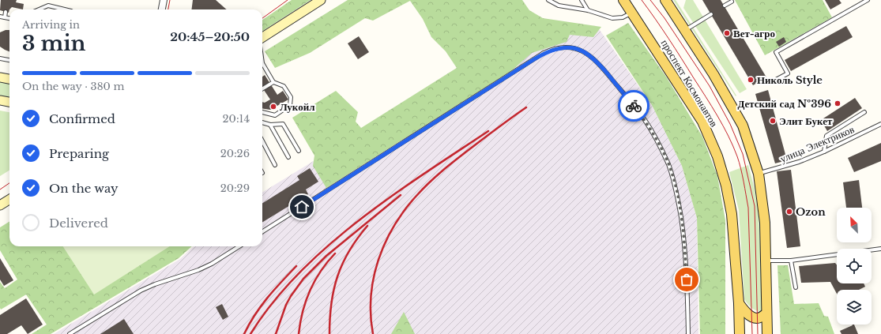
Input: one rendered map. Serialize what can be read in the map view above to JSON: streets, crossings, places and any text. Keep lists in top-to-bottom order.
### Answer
{
  "streets": {
    "main road": ["проспект Космонавтов"],
    "lane": ["улица Электриков"]
  },
  "places": [
    "Вет-агро",
    "Николь Style",
    "Детский сад №396",
    "Лукойл",
    "Элит Букет",
    "Ozon"
  ],
  "north": "top left",
  "page": {
    "heading": ["3 min", "Arriving in", "20:45–20:50"],
    "bar": "On the way · 380 m",
    "list": [
      ["Confirmed", "20:14"],
      ["Preparing", "20:26"],
      ["On the way", "20:29"],
      "Delivered"
    ]
  }
}
